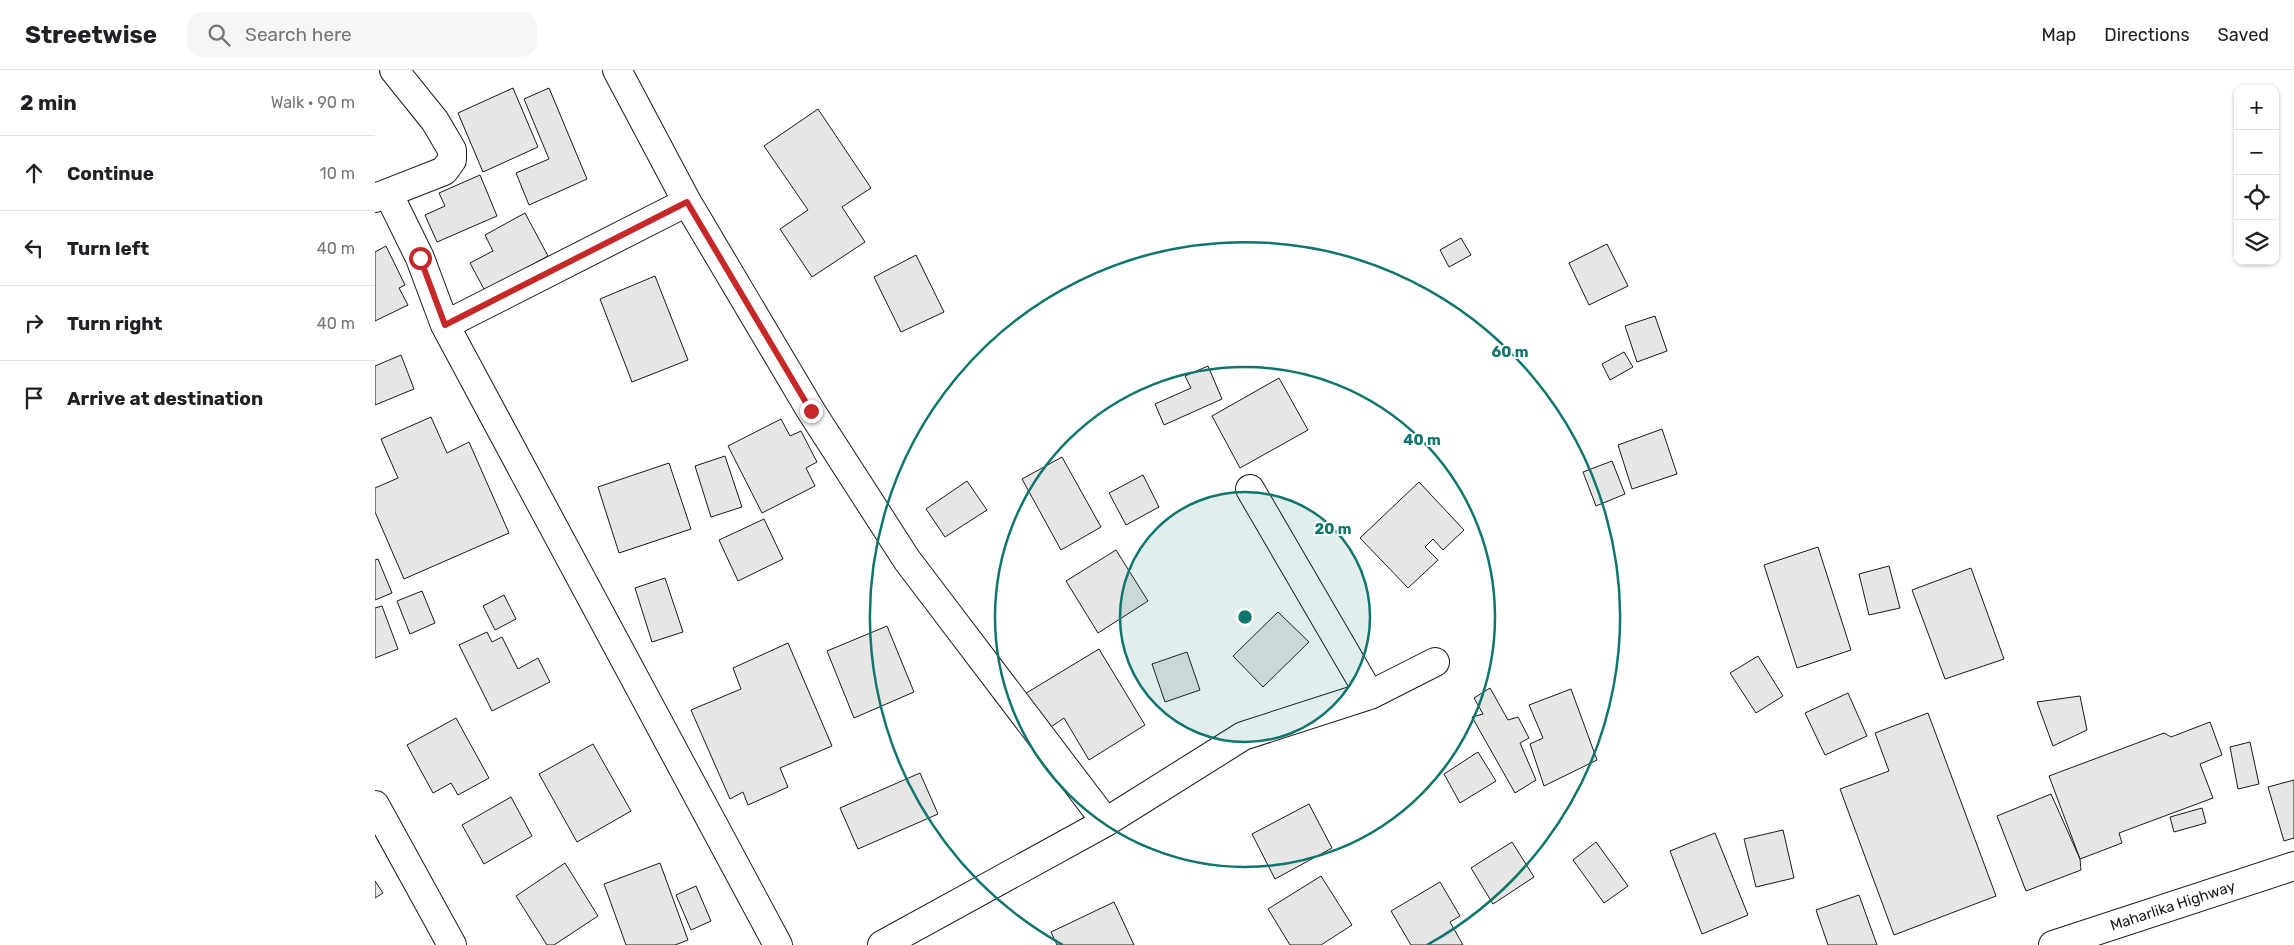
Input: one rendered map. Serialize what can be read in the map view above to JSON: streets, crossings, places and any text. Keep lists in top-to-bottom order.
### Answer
{
  "streets": {
    "main road": ["Maharlika Highway"]
  },
  "page": {
    "header": "Streetwise",
    "search": "Search here",
    "nav": ["Map", "Directions", "Saved"],
    "heading": ["2 min", "Walk · 90 m"],
    "map_buttons": ["+", "−"],
    "list": [
      ["Continue", "10 m"],
      ["Turn left", "40 m"],
      ["Turn right", "40 m"],
      "Arrive at destination"
    ]
  },
  "rings": ["60 m", "40 m", "20 m"]
}
